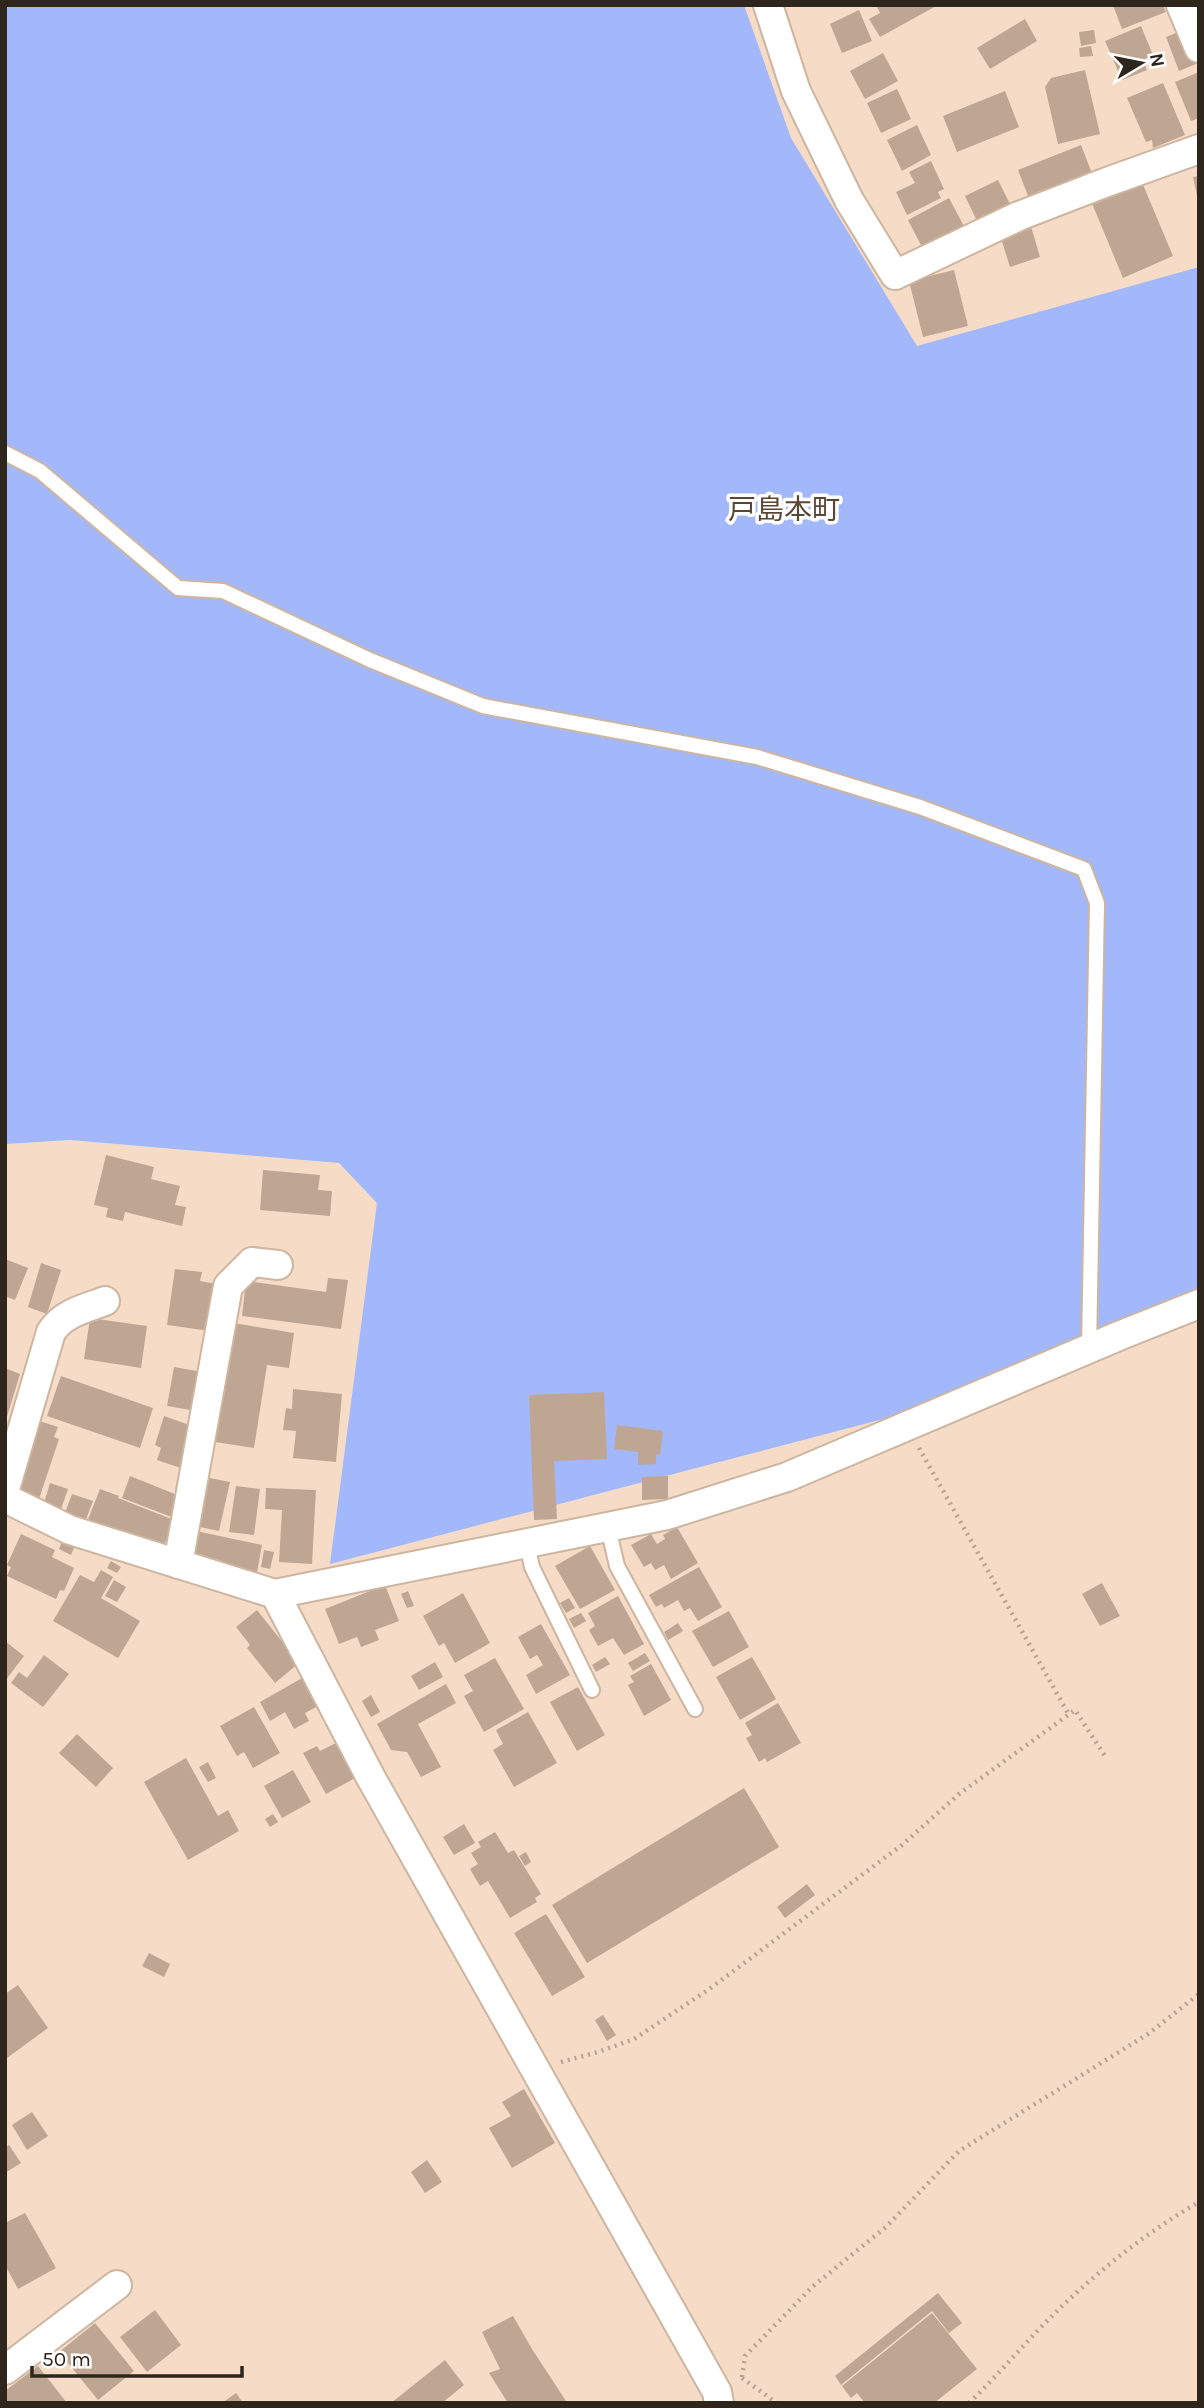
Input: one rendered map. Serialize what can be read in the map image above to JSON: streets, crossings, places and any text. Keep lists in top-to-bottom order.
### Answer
{
  "districts": ["戸島本町"],
  "scale_bar": "50 m",
  "north": "right"
}
